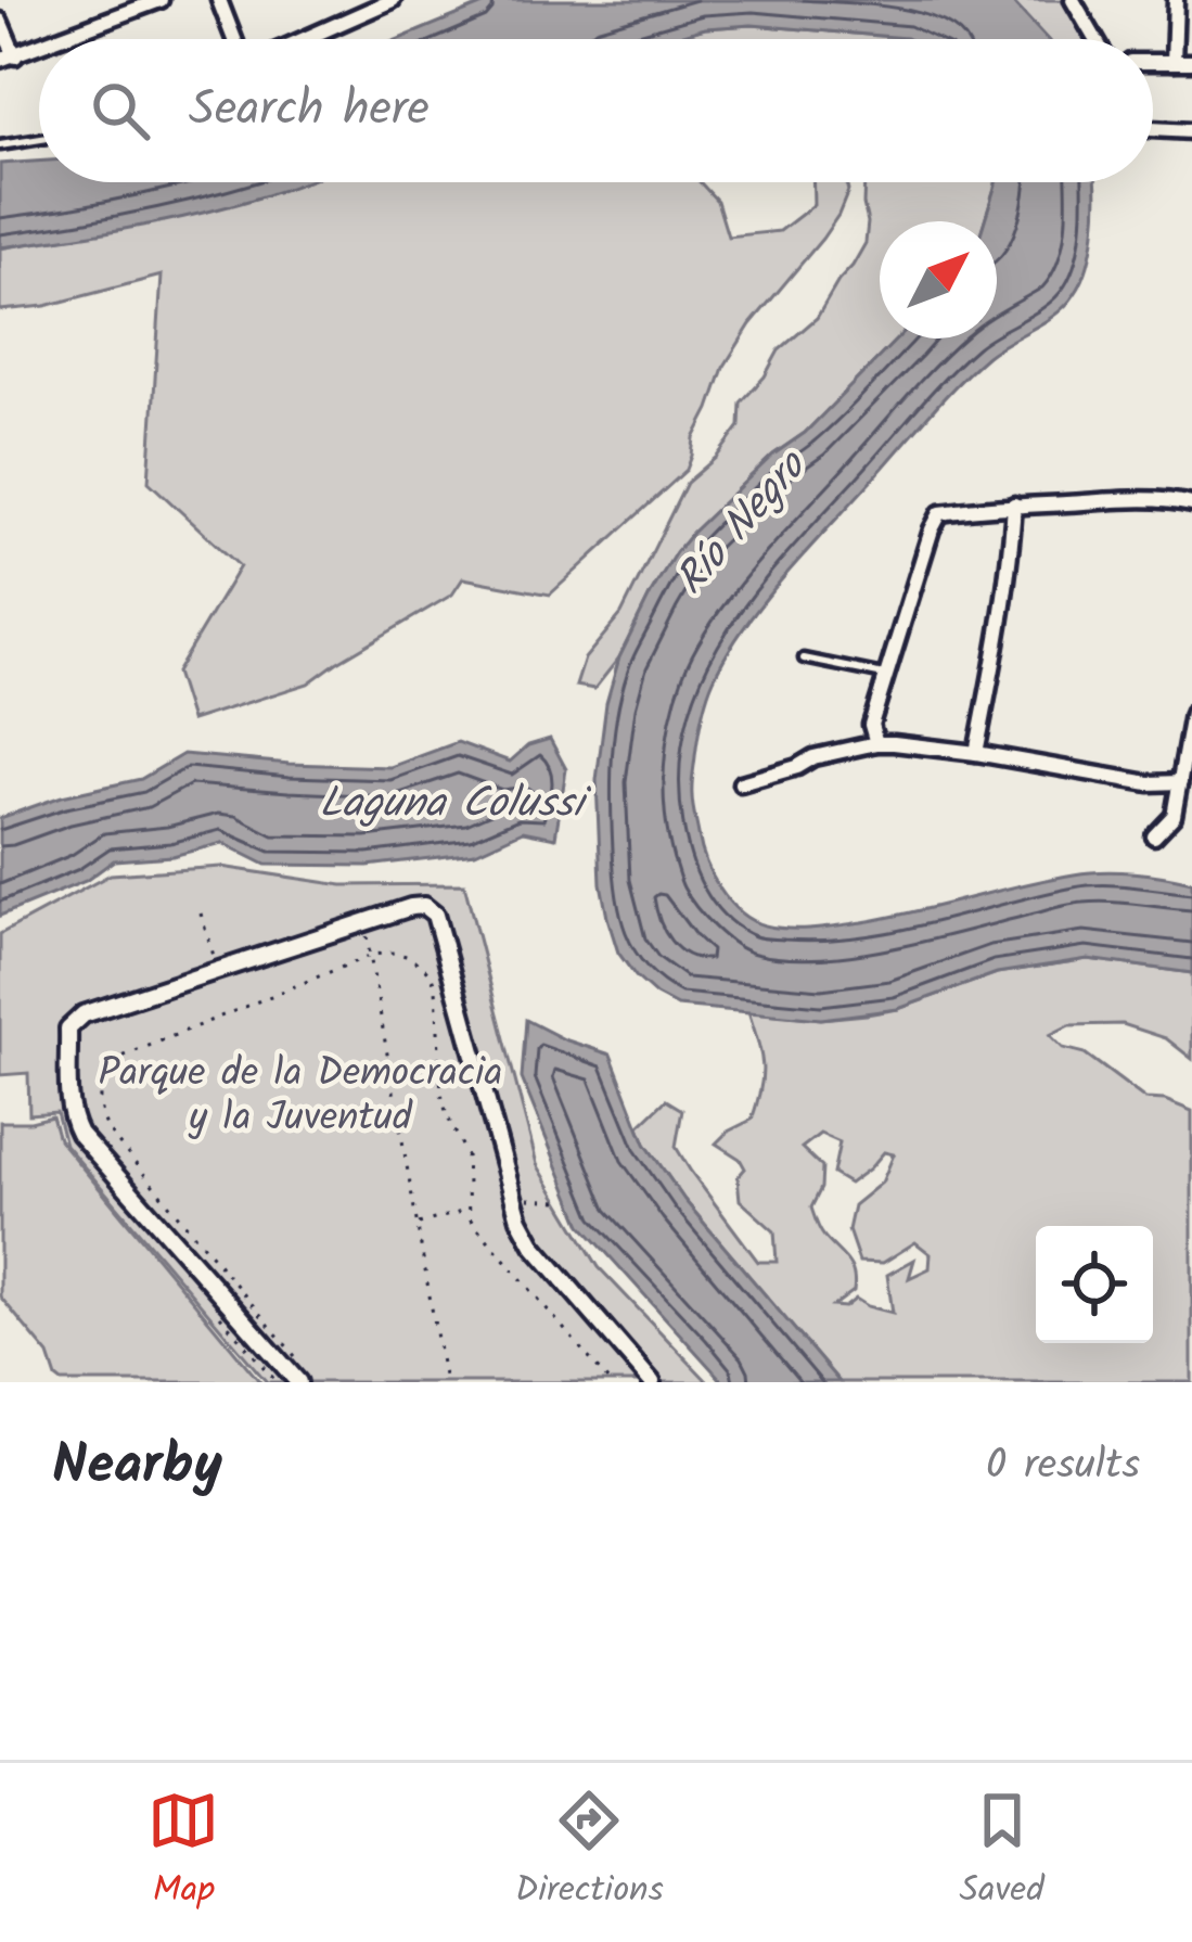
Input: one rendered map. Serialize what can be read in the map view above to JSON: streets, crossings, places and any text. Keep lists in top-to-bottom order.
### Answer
{
  "water": ["Río Negro", "Laguna Colussi"],
  "parks": ["Parque de la Democracia y la Juventud"],
  "north": "top right",
  "page": {
    "search": "Search here",
    "heading": ["Nearby", "0 results"],
    "nav": ["Map", "Directions", "Saved"]
  }
}
